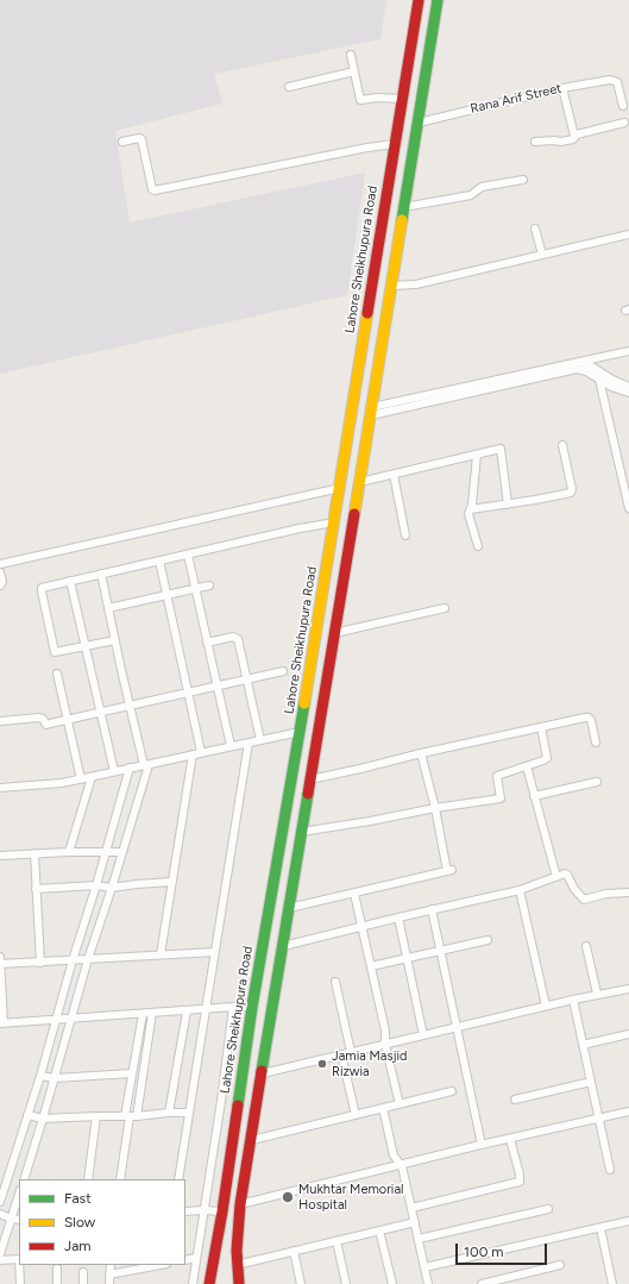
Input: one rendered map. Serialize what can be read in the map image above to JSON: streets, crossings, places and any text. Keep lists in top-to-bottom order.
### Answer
{
  "streets": {
    "highway": ["Lahore Sheikhupura Road"],
    "street": ["Rana Arif Street"]
  },
  "places": ["Jamia Masjid Rizwia", "Mukhtar Memorial Hospital"],
  "legend": ["Fast", "Slow", "Jam"],
  "scale_bar": "100 m"
}
